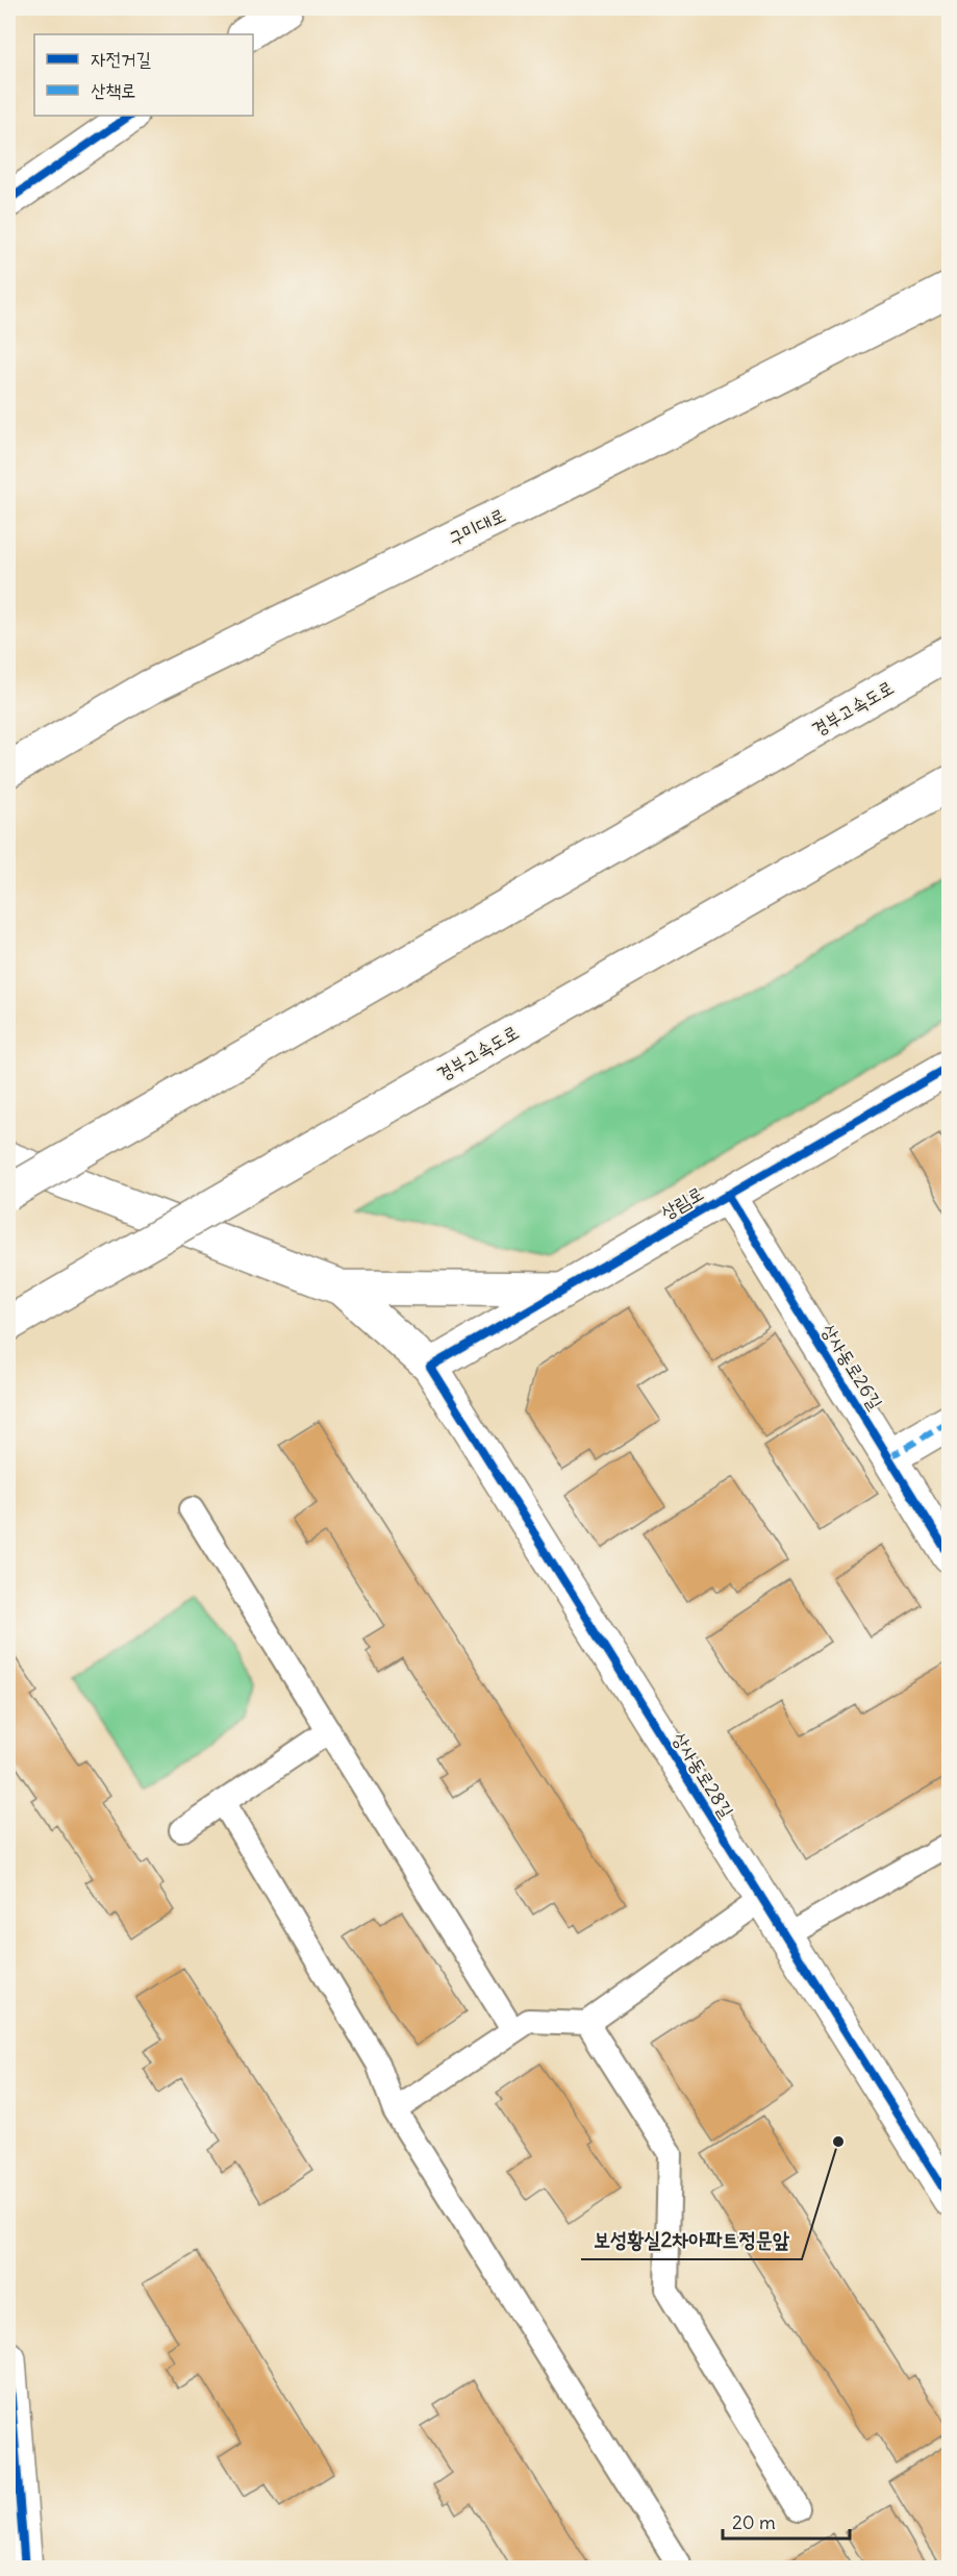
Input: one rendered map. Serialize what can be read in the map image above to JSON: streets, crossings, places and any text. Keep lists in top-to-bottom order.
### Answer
{
  "streets": {
    "main road": [
      "구미대로",
      "경부고속도로",
      "상림로",
      "상사동로26길",
      "상사동로28길"
    ]
  },
  "crossings": [
    ["상림로", "상사동로26길"],
    ["상림로", "상사동로28길"]
  ],
  "places": ["보성황실2차아파트정문앞"],
  "legend": ["자전거길", "산책로"],
  "scale_bar": "20 m"
}
